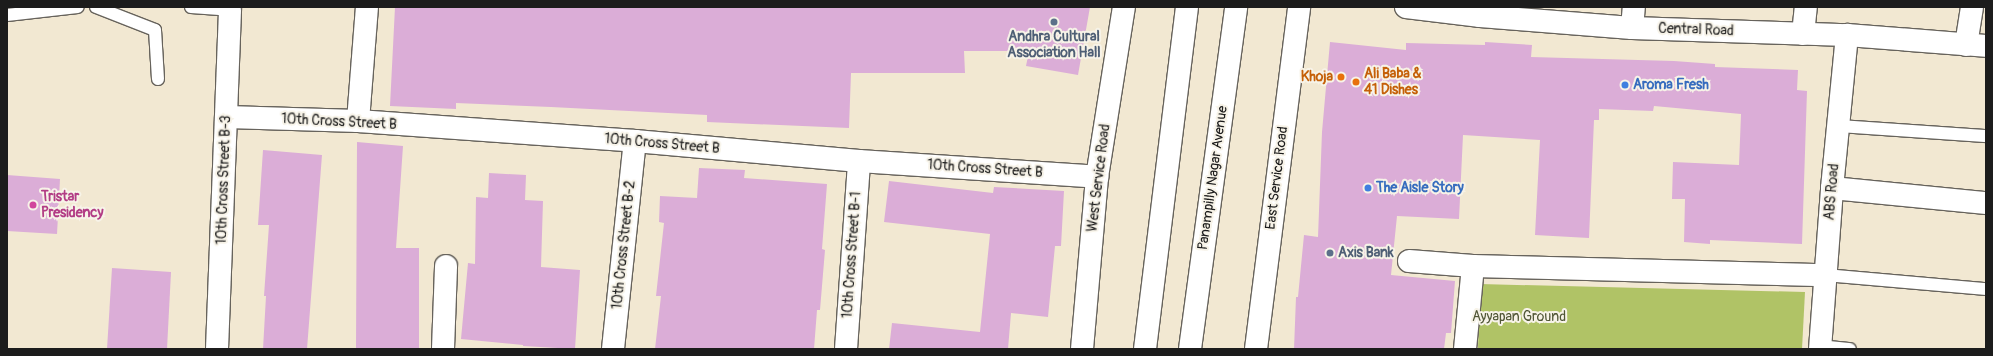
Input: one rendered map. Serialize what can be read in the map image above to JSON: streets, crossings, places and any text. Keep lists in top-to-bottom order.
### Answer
{
  "streets": {
    "street": [
      "Central Road",
      "10th Cross Street B",
      "West Service Road",
      "Panampilly Nagar Avenue",
      "East Service Road",
      "10th Cross Street B-3",
      "ABS Road",
      "10th Cross Street B-2",
      "10th Cross Street B-1"
    ]
  },
  "crossings": [
    ["Central Road", "ABS Road"],
    ["10th Cross Street B", "West Service Road"],
    ["10th Cross Street B", "10th Cross Street B-3"],
    ["10th Cross Street B", "10th Cross Street B-2"],
    ["10th Cross Street B", "10th Cross Street B-1"]
  ],
  "parks": ["Ayyapan Ground"],
  "places": [
    "Andhra Cultural Association Hall",
    "Khoja",
    "Ali Baba & 41 Dishes",
    "Aroma Fresh",
    "The Aisle Story",
    "Tristar Presidency",
    "Axis Bank"
  ]
}
